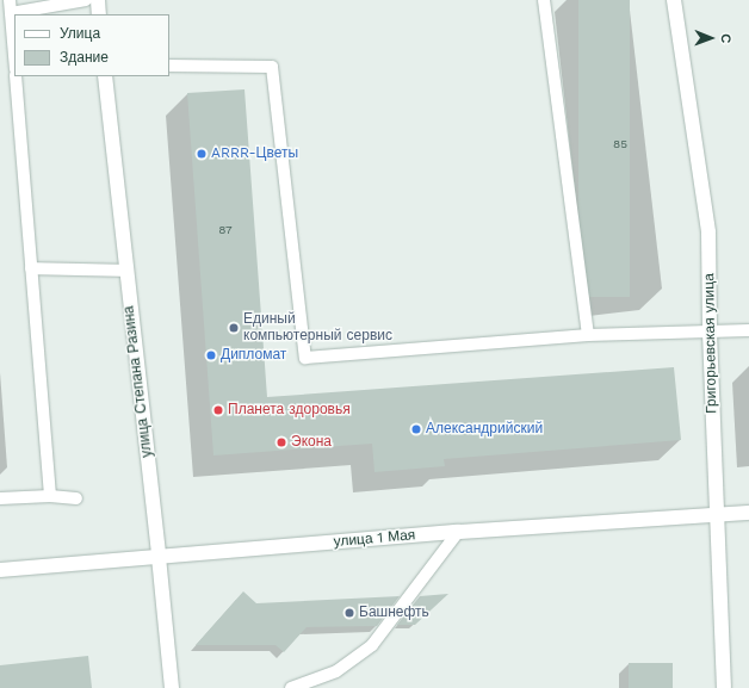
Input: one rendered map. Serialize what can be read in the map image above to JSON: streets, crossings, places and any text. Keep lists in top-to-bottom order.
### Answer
{
  "streets": {
    "main road": ["Григорьевская улица", "улица Степана Разина", "улица 1 Мая"]
  },
  "crossings": [
    ["Григорьевская улица", "улица 1 Мая"],
    ["улица Степана Разина", "улица 1 Мая"]
  ],
  "places": [
    "ARRR-Цветы",
    "Единый компьютерный сервис",
    "Дипломат",
    "Планета здоровья",
    "Александрийский",
    "Экона",
    "Башнефть"
  ],
  "house_numbers": ["85", "87"],
  "legend": ["Улица", "Здание"],
  "north": "right"
}
